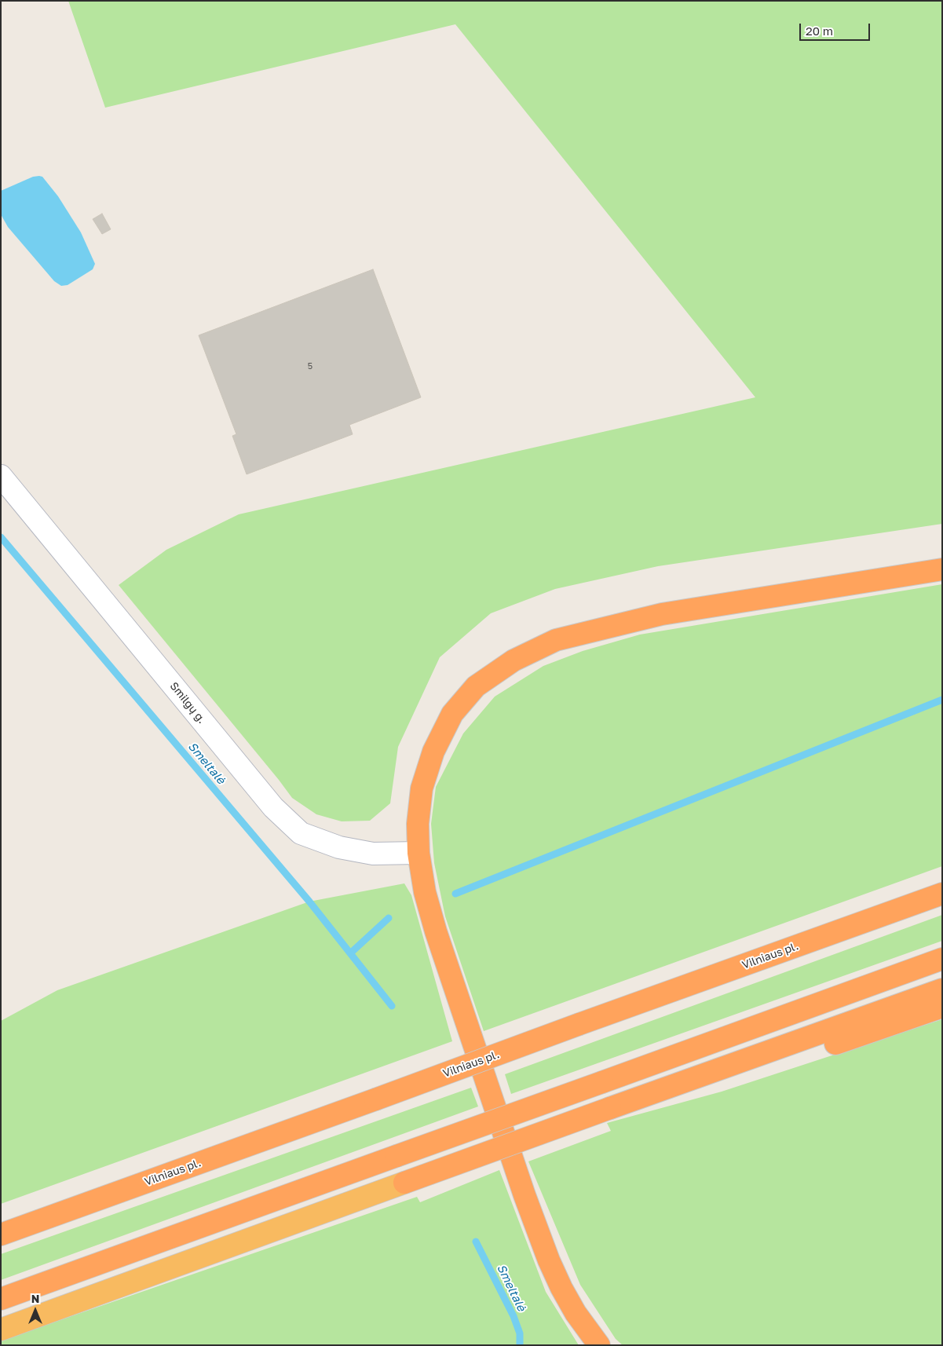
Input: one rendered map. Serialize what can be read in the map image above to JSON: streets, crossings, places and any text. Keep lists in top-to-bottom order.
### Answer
{
  "streets": {
    "highway": ["Vilniaus pl."],
    "street": ["Smilgų g."]
  },
  "water": ["Smeltalė"],
  "house_numbers": ["5"],
  "scale_bar": "20 m",
  "north": "top"
}
